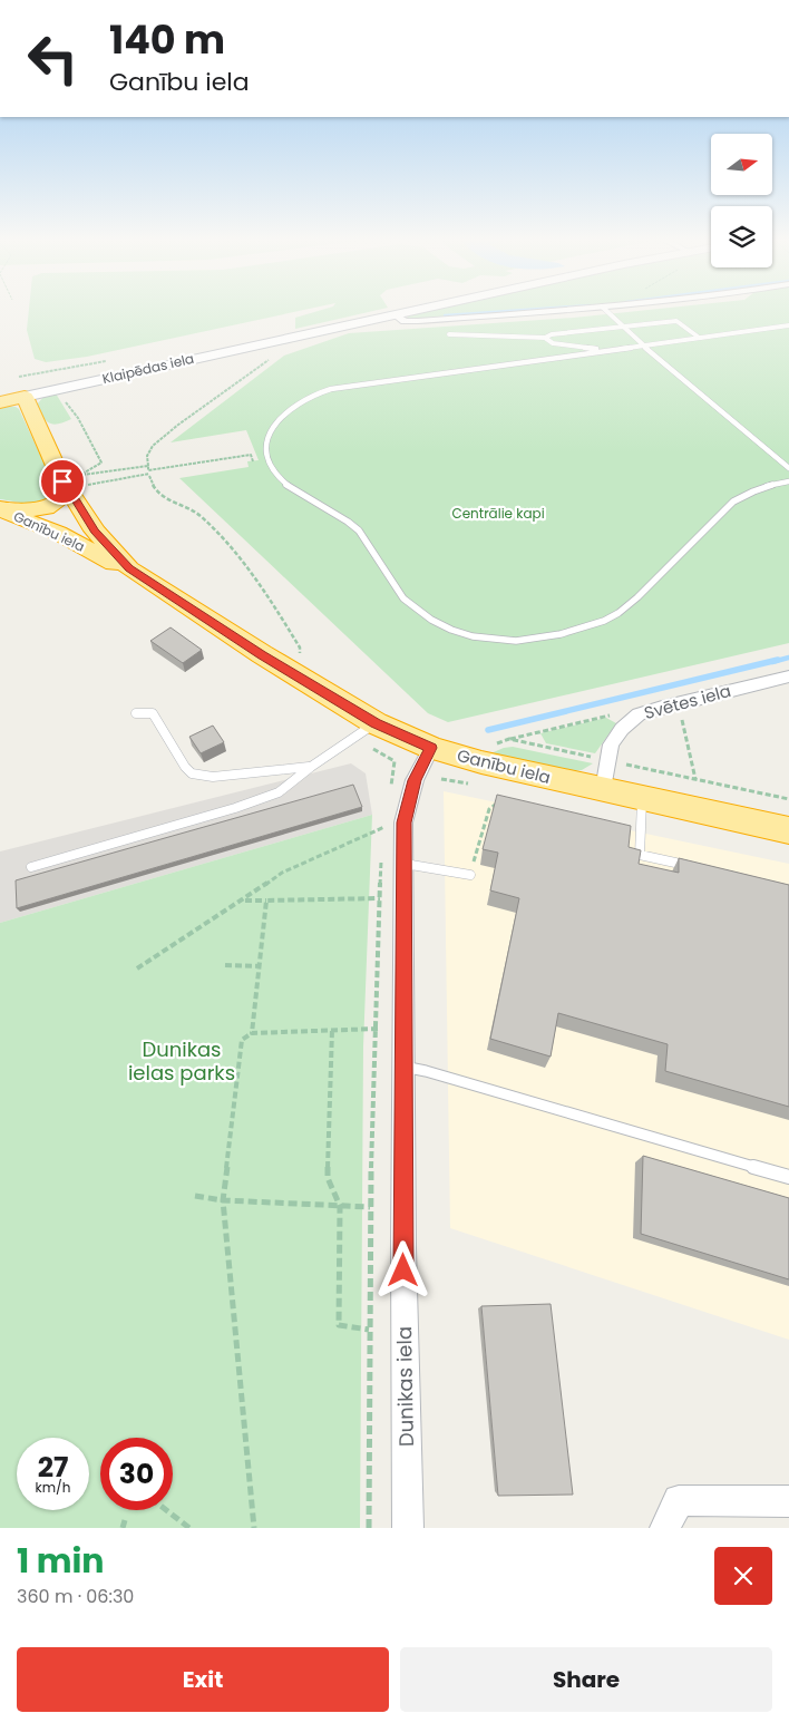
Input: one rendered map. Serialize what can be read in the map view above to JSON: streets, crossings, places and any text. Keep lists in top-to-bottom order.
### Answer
{
  "streets": {
    "highway": ["Klaipēdas iela", "Ganību iela"],
    "street": ["Svētes iela", "Dunikas iela"]
  },
  "crossings": [
    ["Klaipēdas iela", "Ganību iela"],
    ["Ganību iela", "Svētes iela"],
    ["Ganību iela", "Dunikas iela"]
  ],
  "parks": ["Centrālie kapi", "Dunikas ielas parks"],
  "north": "right",
  "page": {
    "turn": ["140 m", "Ganību iela"],
    "speed": "27 km/h",
    "limit": "30",
    "heading": ["1 min", "360 m · 06:30"],
    "buttons": ["Exit", "Share"]
  }
}
